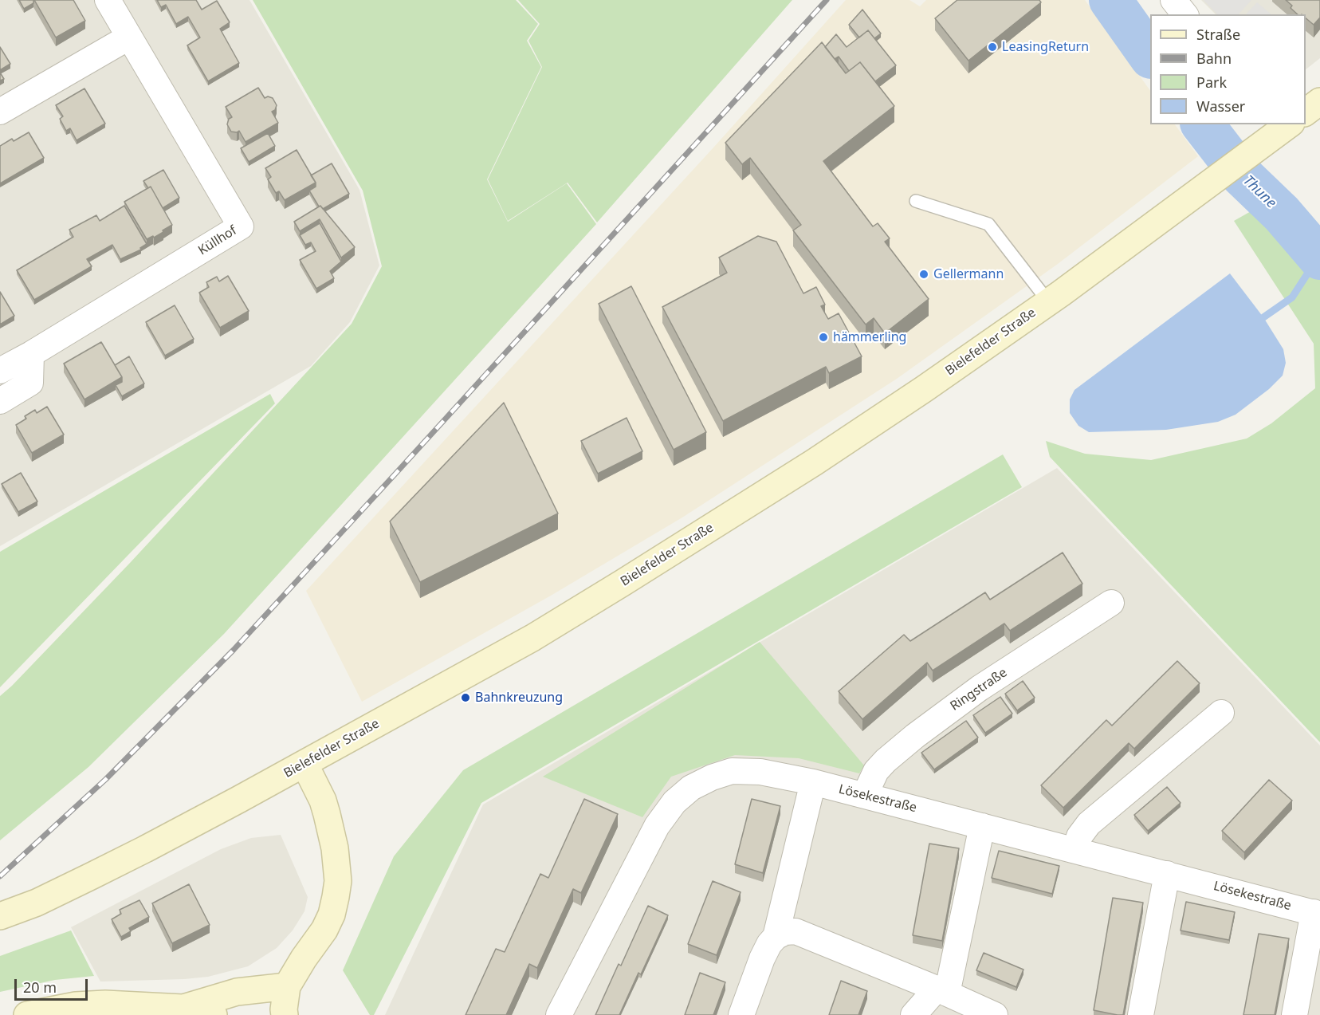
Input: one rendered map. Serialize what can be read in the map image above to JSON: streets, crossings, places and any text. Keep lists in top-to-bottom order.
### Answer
{
  "streets": {
    "main road": ["Bielefelder Straße"],
    "street": ["Küllhof", "Ringstraße", "Lösekestraße"]
  },
  "crossings": [
    ["Ringstraße", "Lösekestraße"]
  ],
  "water": ["Thune"],
  "places": [
    "LeasingReturn",
    "Gellermann",
    "hämmerling",
    "Bahnkreuzung"
  ],
  "legend": [
    "Straße",
    "Bahn",
    "Park",
    "Wasser"
  ],
  "scale_bar": "20 m"
}
